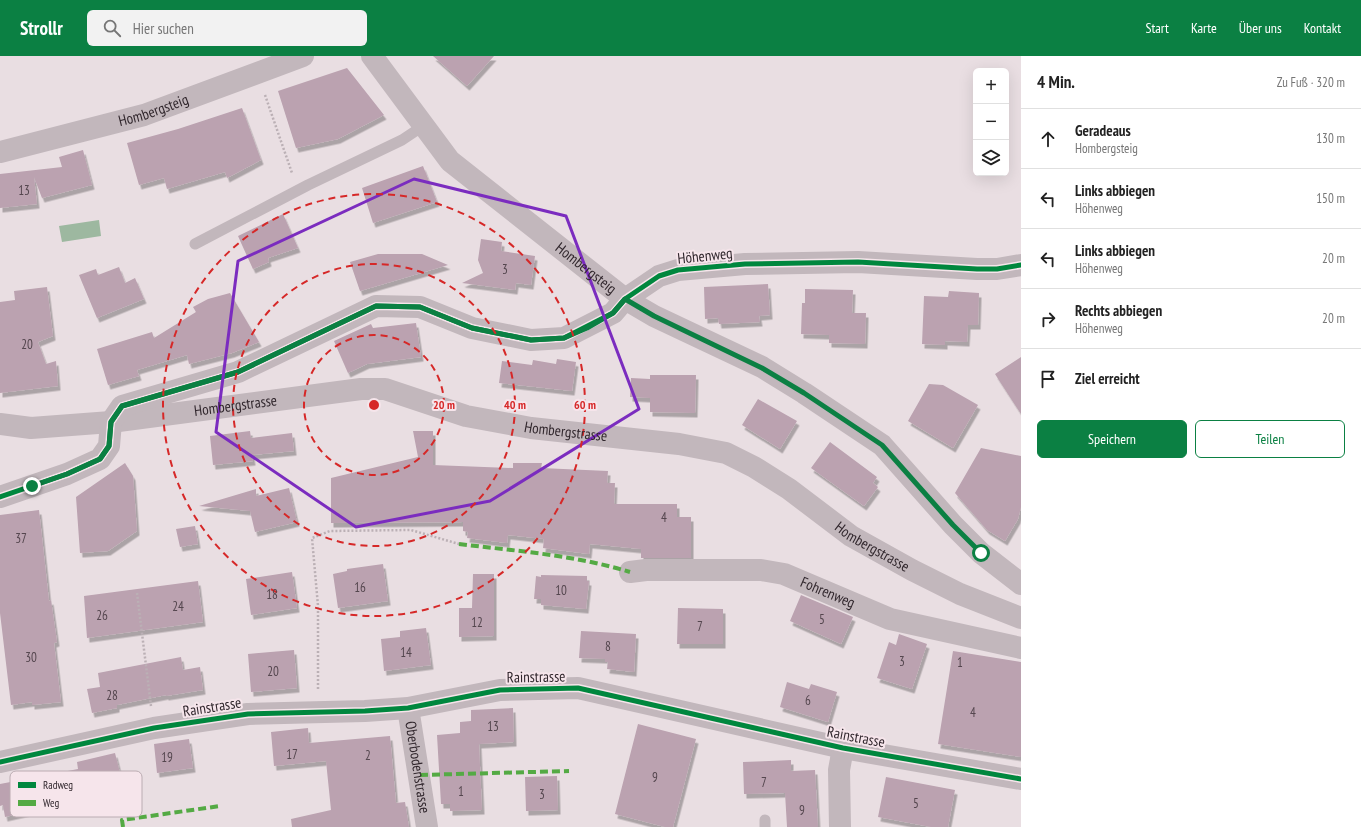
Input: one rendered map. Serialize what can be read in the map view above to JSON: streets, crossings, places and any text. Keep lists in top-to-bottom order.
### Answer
{
  "streets": {
    "street": [
      "Hombergsteig",
      "Höhenweg",
      "Hombergstrasse",
      "Fohrenweg",
      "Rainstrasse",
      "Oberbodenstrasse"
    ]
  },
  "crossings": [
    ["Hombergsteig", "Höhenweg"],
    ["Höhenweg", "Hombergstrasse"],
    ["Rainstrasse", "Oberbodenstrasse"]
  ],
  "house_numbers": [
    "13",
    "3",
    "20",
    "4",
    "37",
    "16",
    "10",
    "18",
    "24",
    "26",
    "5",
    "12",
    "7",
    "8",
    "14",
    "30",
    "3",
    "1",
    "20",
    "28",
    "6",
    "4",
    "13",
    "17",
    "2",
    "19",
    "9",
    "7",
    "1",
    "3",
    "5",
    "9"
  ],
  "legend": ["Radweg", "Weg"],
  "page": {
    "header": "Strollr",
    "search": "Hier suchen",
    "nav": [
      "Start",
      "Karte",
      "Über uns",
      "Kontakt"
    ],
    "heading": ["4 Min.", "Zu Fuß · 320 m"],
    "map_buttons": ["+", "−"],
    "list": [
      ["Geradeaus", "Hombergsteig", "130 m"],
      ["Links abbiegen", "Höhenweg", "150 m"],
      ["Links abbiegen", "Höhenweg", "20 m"],
      ["Rechts abbiegen", "Höhenweg", "20 m"],
      "Ziel erreicht"
    ],
    "buttons": ["Speichern", "Teilen"]
  },
  "rings": ["20 m", "40 m", "60 m"]
}
